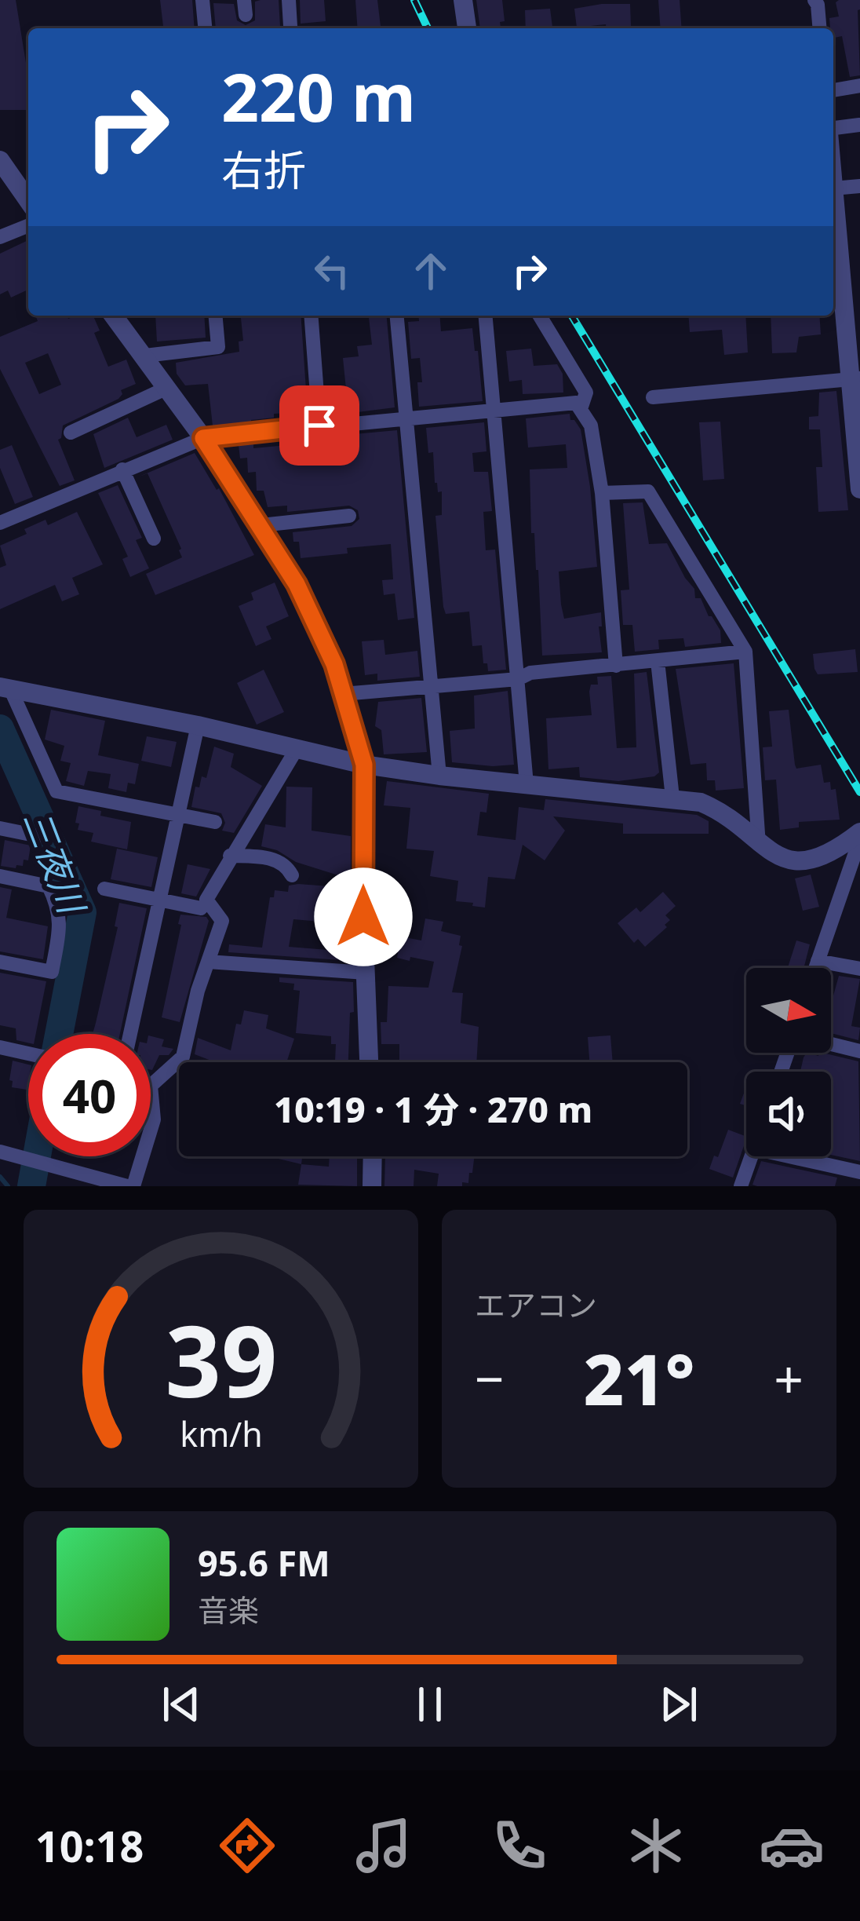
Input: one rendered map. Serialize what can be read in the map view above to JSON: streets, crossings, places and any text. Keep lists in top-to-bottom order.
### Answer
{
  "water": ["三夜川"],
  "north": "right",
  "page": {
    "turn": ["220 m", "右折"],
    "limit": "40",
    "trip": "10:19 · 1 分 · 270 m",
    "tile": "エアコン",
    "heat": ["−", "21°", "+"],
    "song": ["95.6 FM", "音楽"],
    "tabs": "10:18",
    "gauge": ["39", "km/h"]
  }
}
